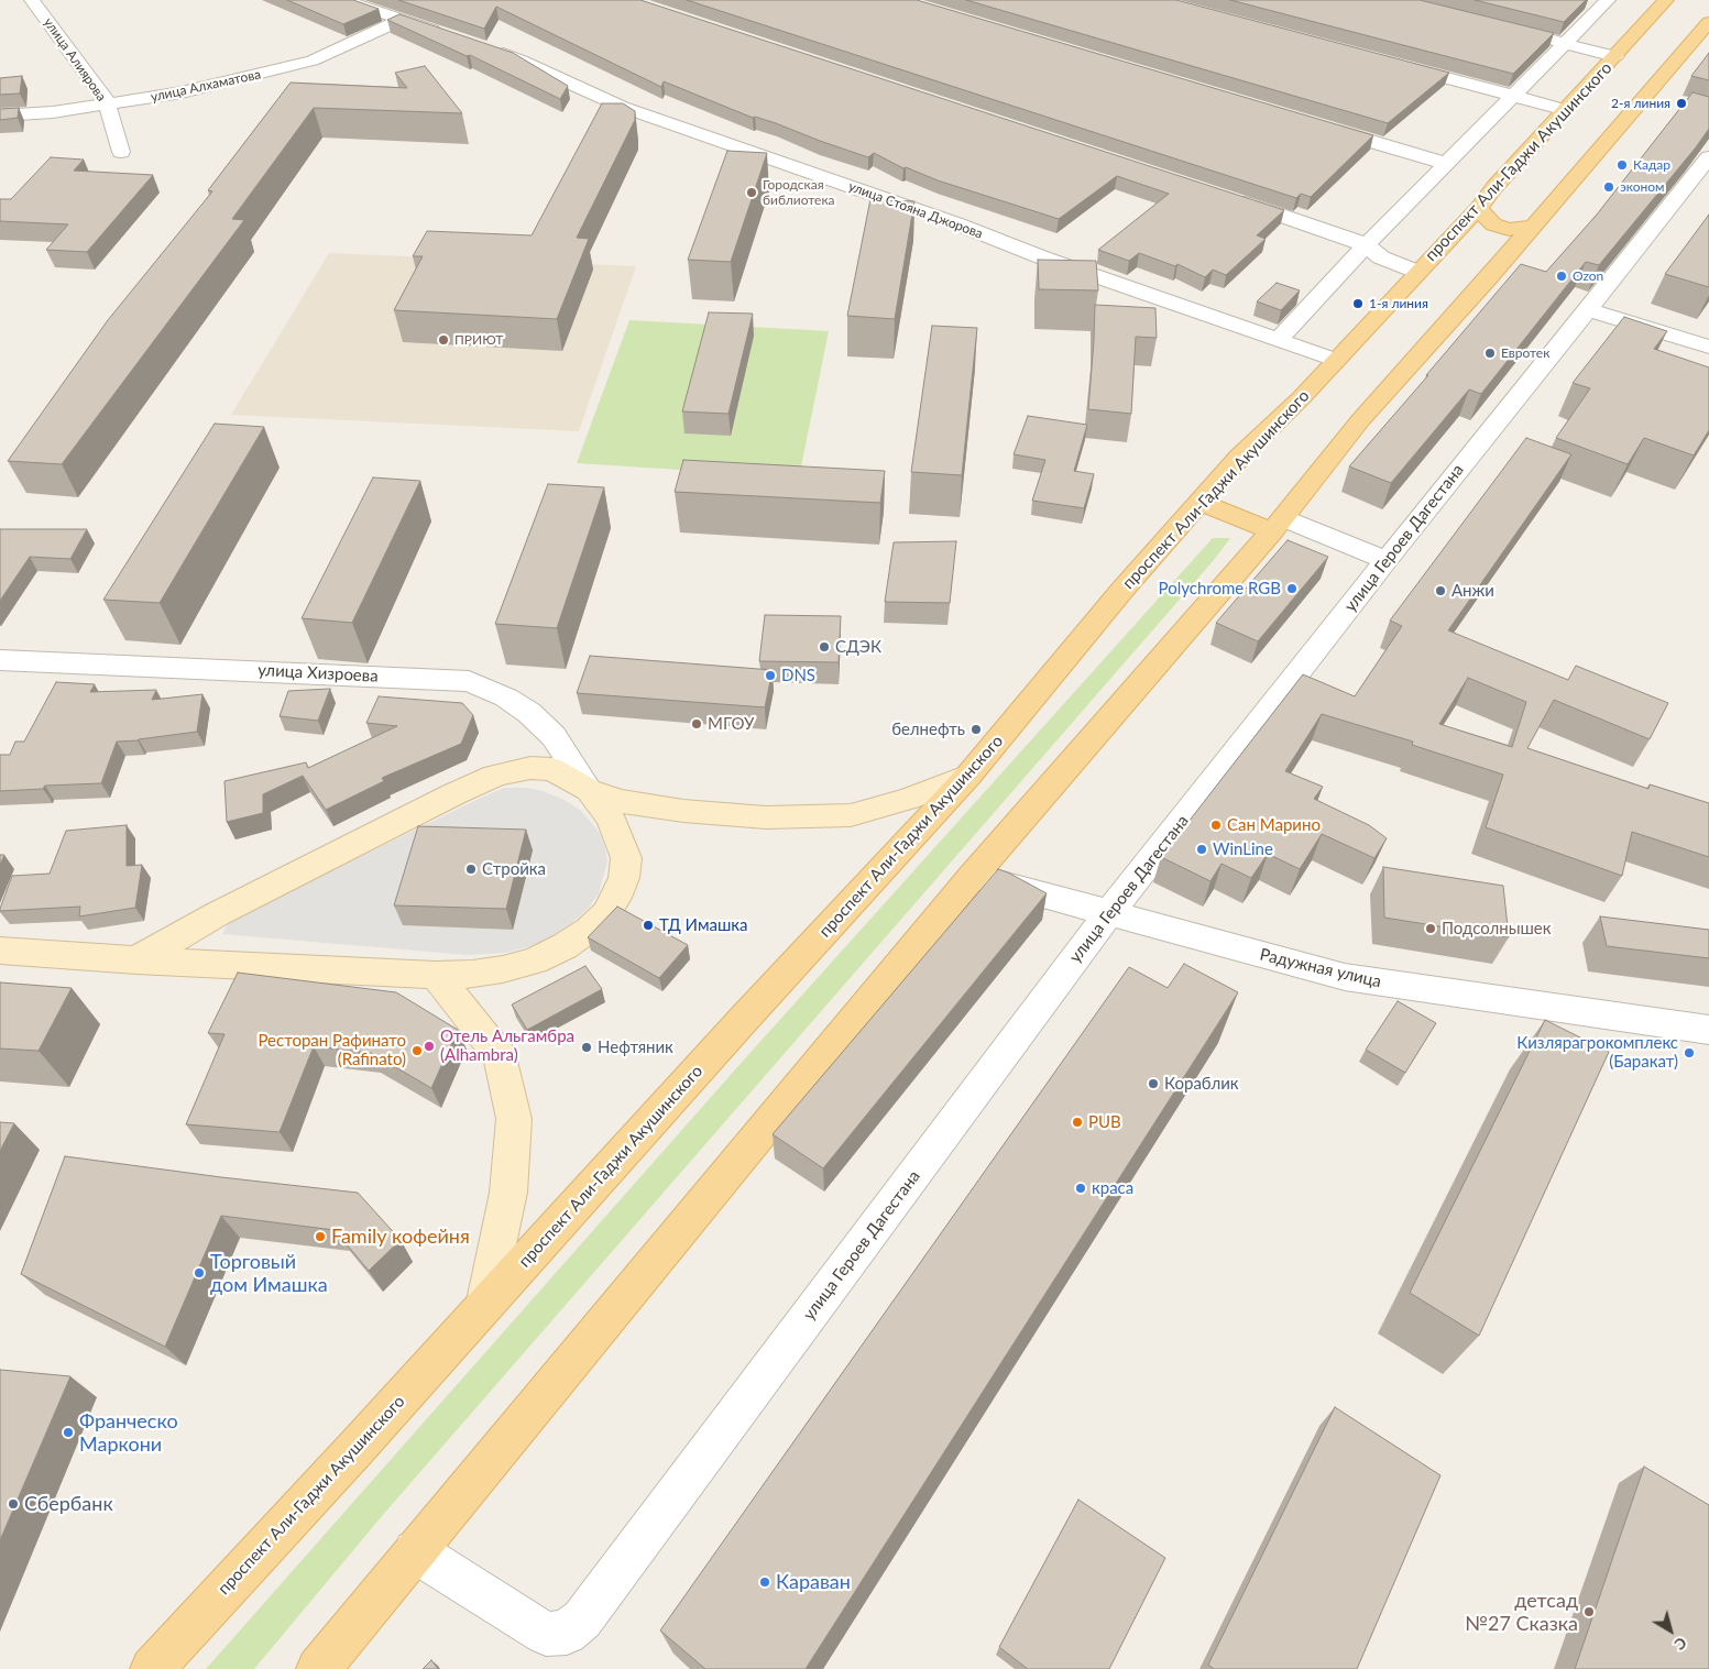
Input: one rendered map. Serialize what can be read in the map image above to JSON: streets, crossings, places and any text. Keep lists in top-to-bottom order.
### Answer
{
  "streets": {
    "main road": ["проспект Али-Гаджи Акушинского"],
    "street": [
      "улица Алиярова",
      "улица Алхаматова",
      "улица Стояна Джорова",
      "улица Героев Дагестана",
      "улица Хизроева",
      "Радужная улица"
    ]
  },
  "crossings": [
    ["улица Алиярова", "улица Алхаматова"],
    ["проспект Али-Гаджи Акушинского", "улица Стояна Джорова"],
    ["улица Героев Дагестана", "Радужная улица"]
  ],
  "places": [
    "2-я линия",
    "Кадар",
    "эконом",
    "Городская библиотека",
    "Ozon",
    "1-я линия",
    "ПРИЮТ",
    "Евротек",
    "Polychrome RGB",
    "Анжи",
    "СДЭК",
    "DNS",
    "МГОУ",
    "белнефть",
    "Сан Марино",
    "WinLine",
    "Стройка",
    "ТД Имашка",
    "Подсолнышек",
    "Отель Альгамбра (Alhambra)",
    "Нефтяник",
    "Ресторан Рафинато (Rafinato)",
    "Кизлярагрокомплекс (Баракат)",
    "Кораблик",
    "PUB",
    "краса",
    "Family кофейня",
    "Торговый дом Имашка",
    "Франческо Маркони",
    "Сбербанк",
    "Караван",
    "детсад №27 Сказка"
  ],
  "north": "bottom right"
}
